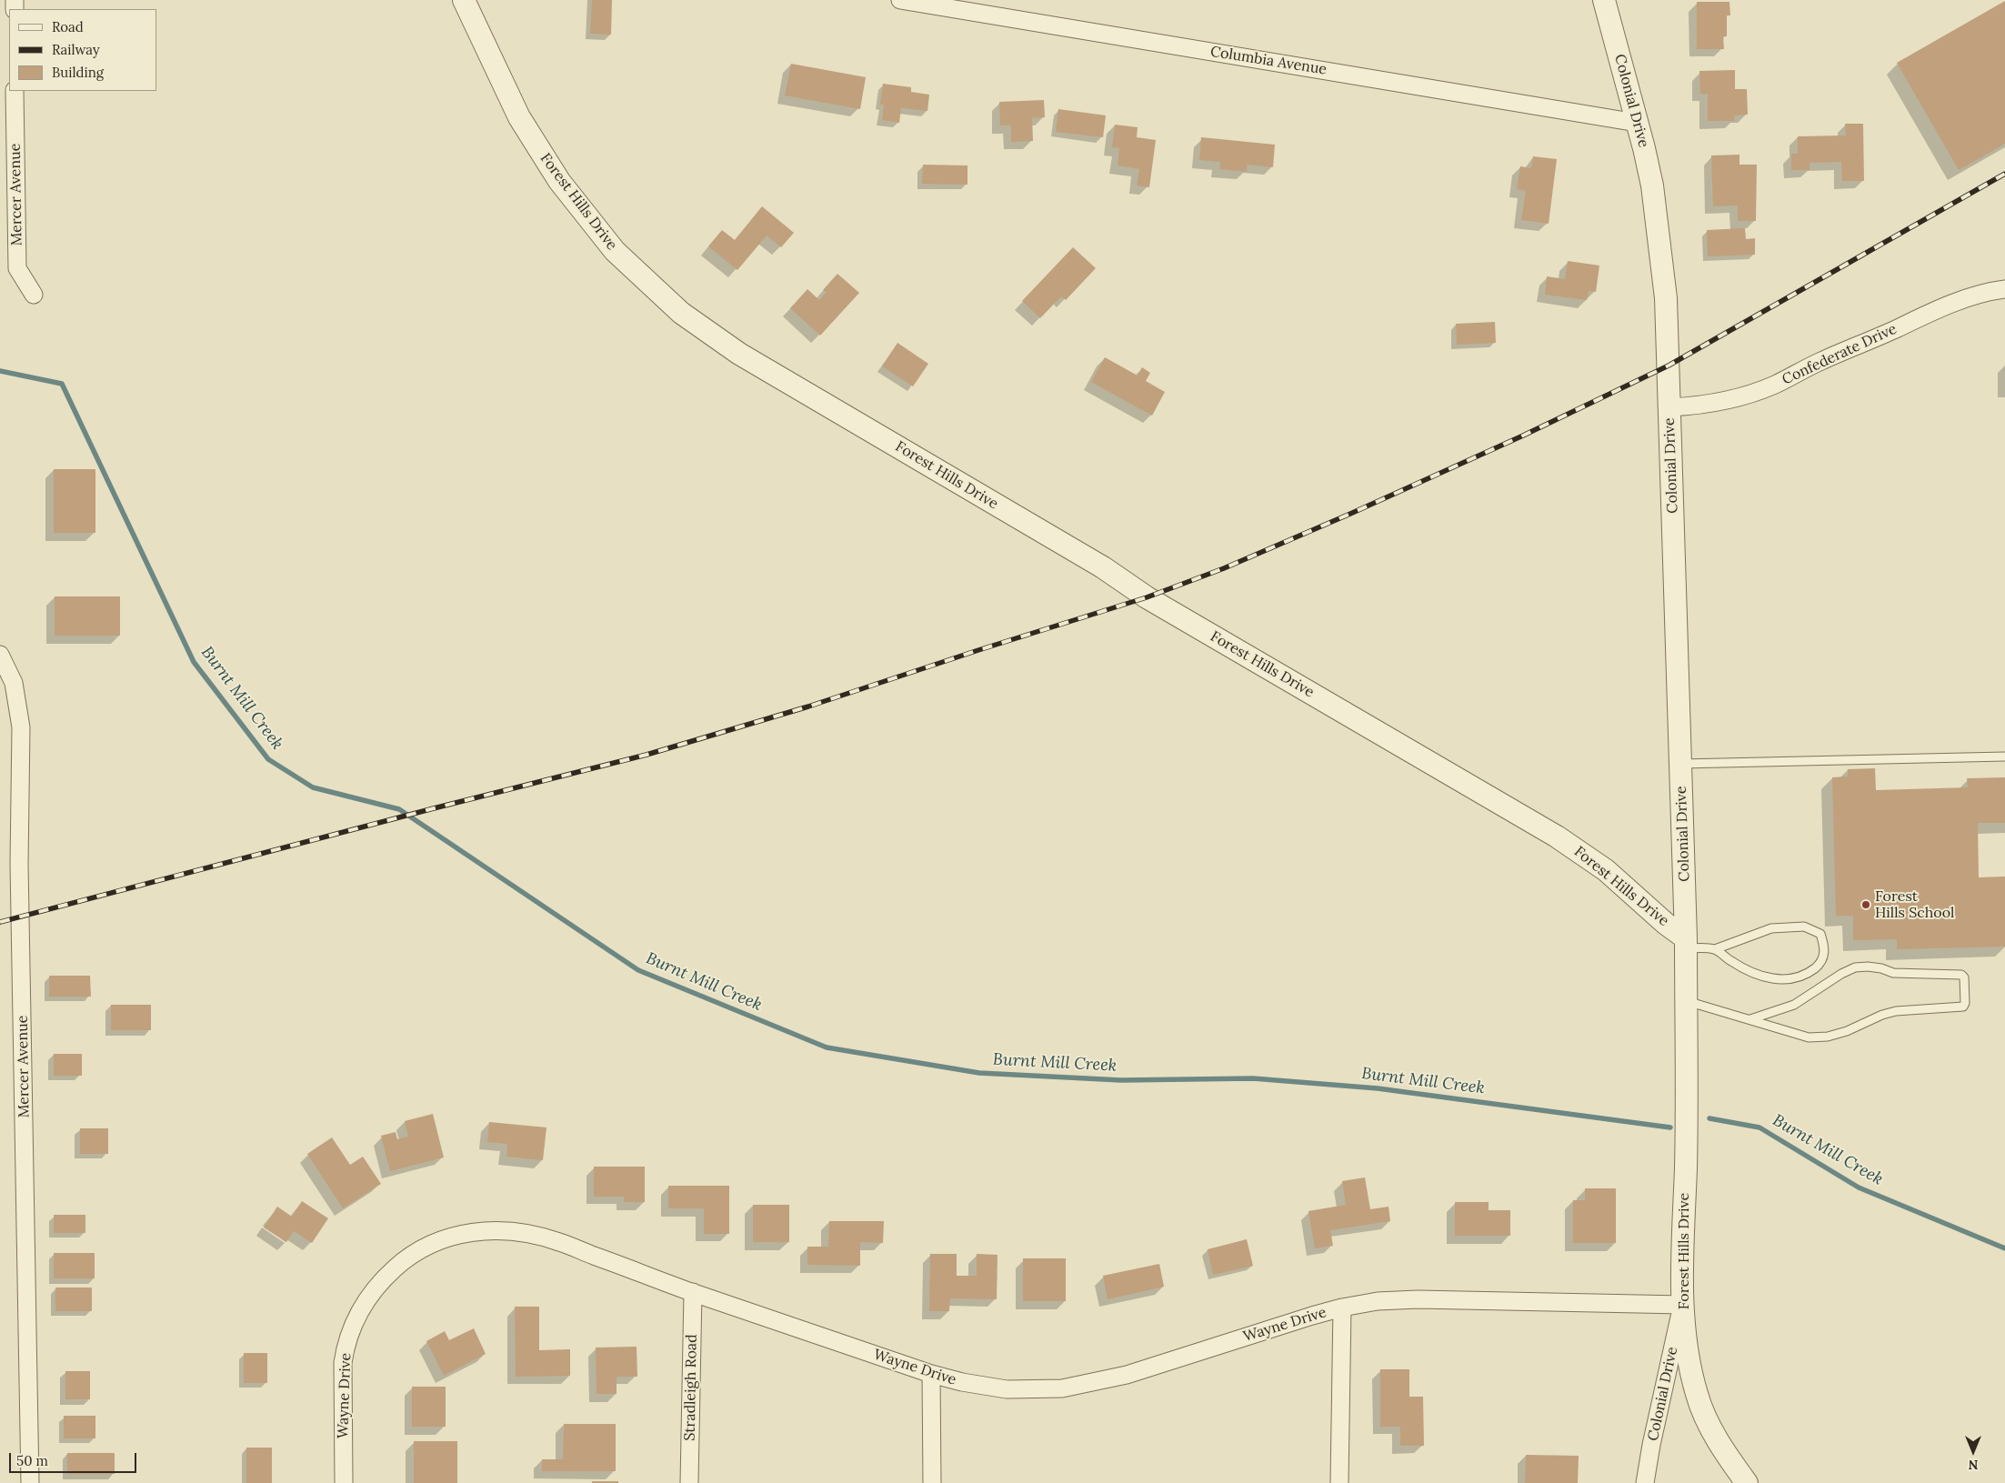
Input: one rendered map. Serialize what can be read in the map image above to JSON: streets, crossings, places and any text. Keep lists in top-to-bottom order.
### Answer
{
  "streets": {
    "street": [
      "Columbia Avenue",
      "Colonial Drive",
      "Mercer Avenue",
      "Forest Hills Drive",
      "Confederate Drive",
      "Wayne Drive",
      "Stradleigh Road"
    ]
  },
  "crossings": [
    ["Columbia Avenue", "Colonial Drive"],
    ["Colonial Drive", "Forest Hills Drive"],
    ["Colonial Drive", "Confederate Drive"],
    ["Colonial Drive", "Wayne Drive"],
    ["Forest Hills Drive", "Wayne Drive"],
    ["Wayne Drive", "Stradleigh Road"]
  ],
  "water": ["Burnt Mill Creek"],
  "places": ["Forest Hills School"],
  "legend": ["Road", "Railway", "Building"],
  "scale_bar": "50 m",
  "north": "bottom"
}
